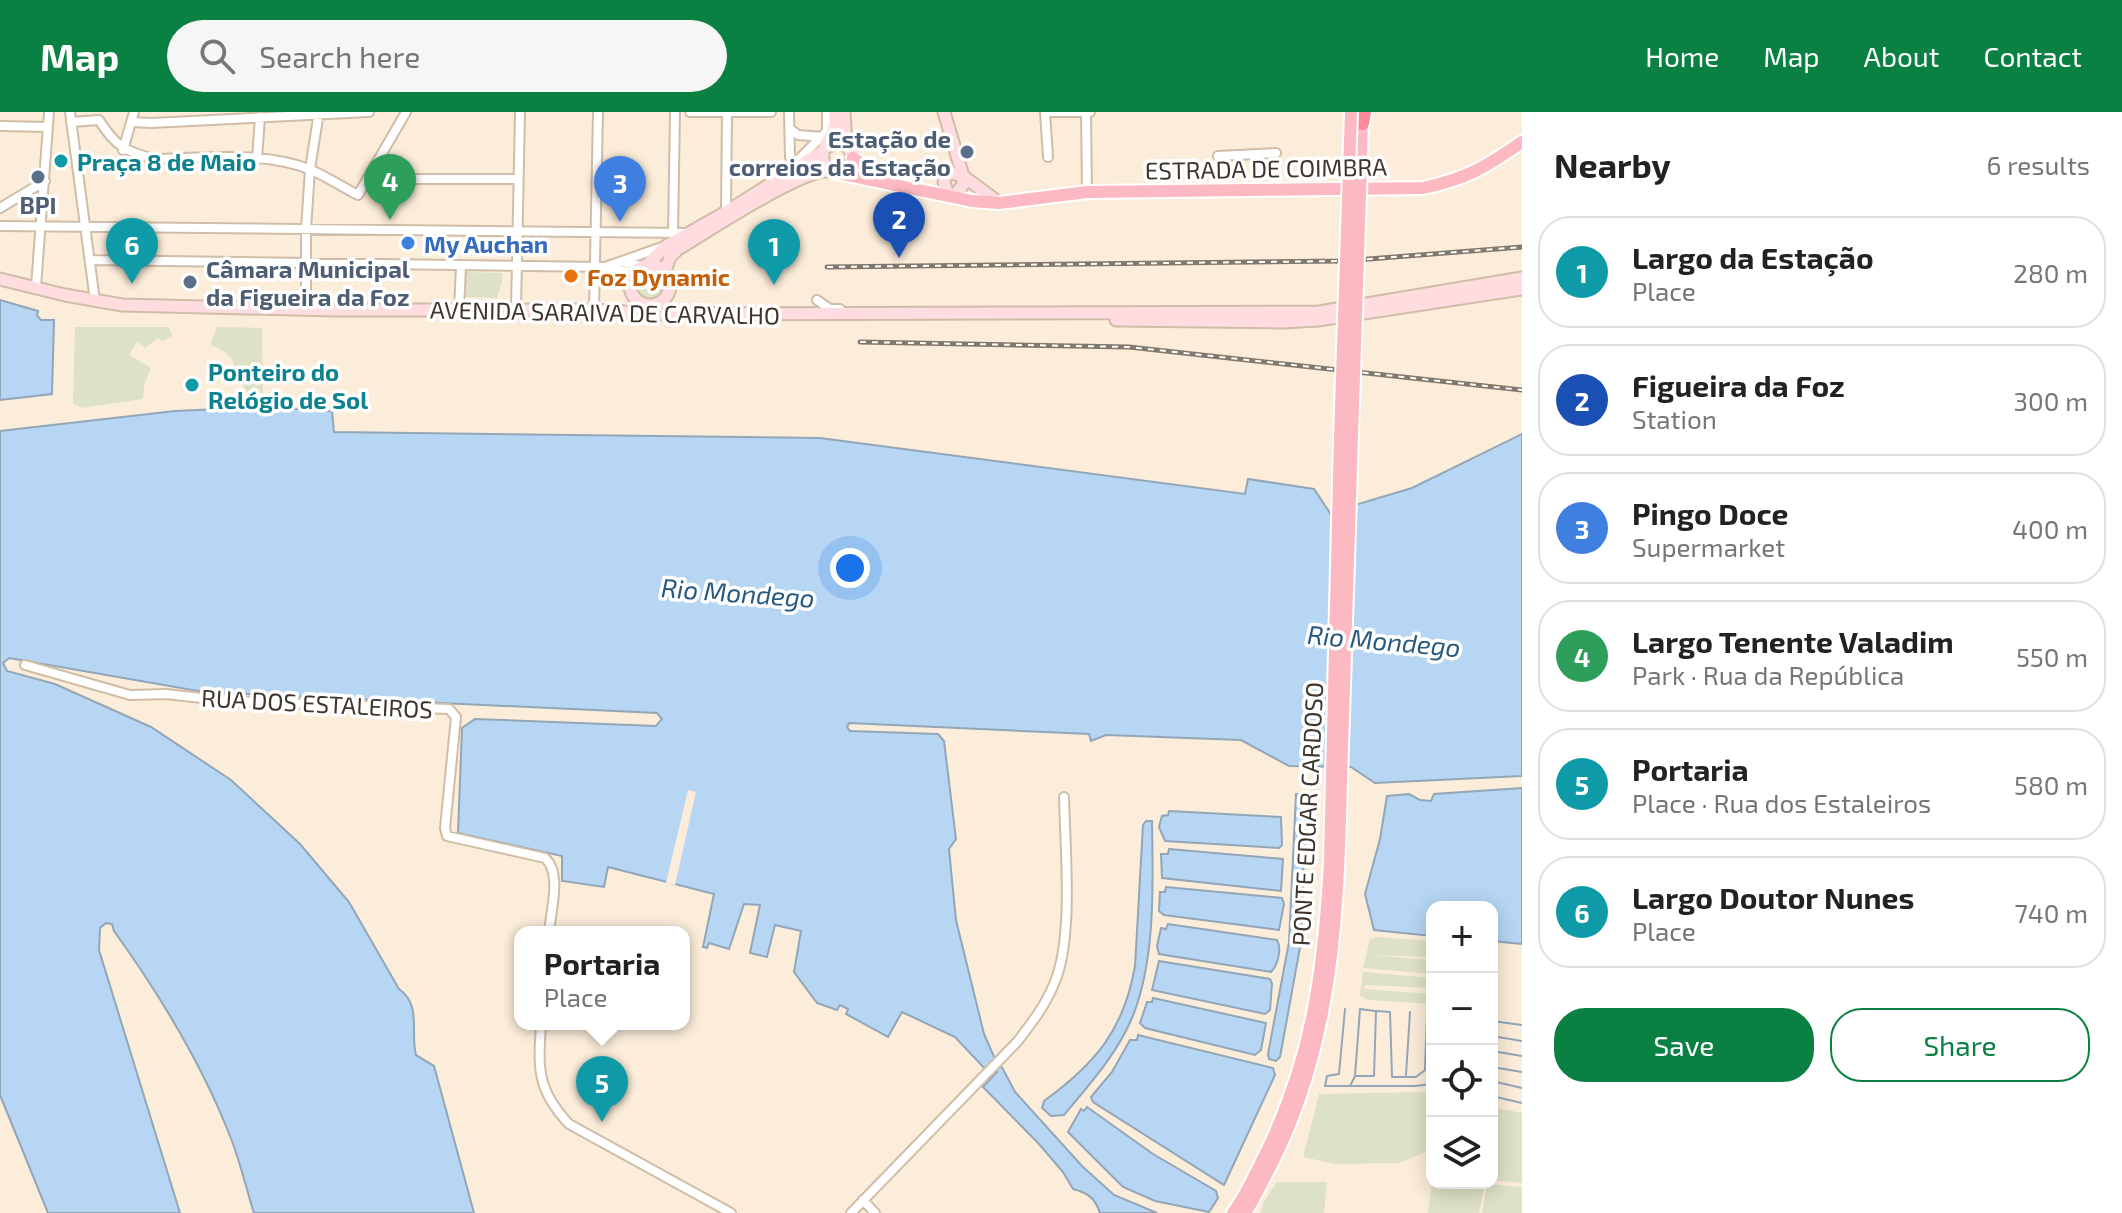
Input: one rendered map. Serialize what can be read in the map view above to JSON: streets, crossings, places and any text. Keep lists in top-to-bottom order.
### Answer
{
  "streets": {
    "main road": ["ESTRADA DE COIMBRA", "AVENIDA SARAIVA DE CARVALHO", "PONTE EDGAR CARDOSO"],
    "street": ["RUA DOS ESTALEIROS"]
  },
  "water": ["Rio Mondego"],
  "places": [
    "Estação de correios da Estação",
    "Praça 8 de Maio",
    "BPI",
    "My Auchan",
    "Foz Dynamic",
    "Câmara Municipal da Figueira da Foz",
    "Ponteiro do Relógio de Sol"
  ],
  "page": {
    "header": "Map",
    "search": "Search here",
    "nav": [
      "Home",
      "Map",
      "About",
      "Contact"
    ],
    "heading": ["Nearby", "6 results"],
    "pins": [
      "4",
      "3",
      "2",
      "6",
      "1",
      "5"
    ],
    "list": [
      {
        "mark": "1",
        "name": "Largo da Estação",
        "note": "Place",
        "value": "280 m"
      },
      {
        "mark": "2",
        "name": "Figueira da Foz",
        "note": "Station",
        "value": "300 m"
      },
      {
        "mark": "3",
        "name": "Pingo Doce",
        "note": "Supermarket",
        "value": "400 m"
      },
      {
        "mark": "4",
        "name": "Largo Tenente Valadim",
        "note": "Park · Rua da República",
        "value": "550 m"
      },
      {
        "mark": "5",
        "name": "Portaria",
        "note": "Place · Rua dos Estaleiros",
        "value": "580 m"
      },
      {
        "mark": "6",
        "name": "Largo Doutor Nunes",
        "note": "Place",
        "value": "740 m"
      }
    ],
    "map_buttons": ["+", "−"],
    "popup": ["Portaria", "Place"],
    "buttons": ["Save", "Share"]
  }
}
